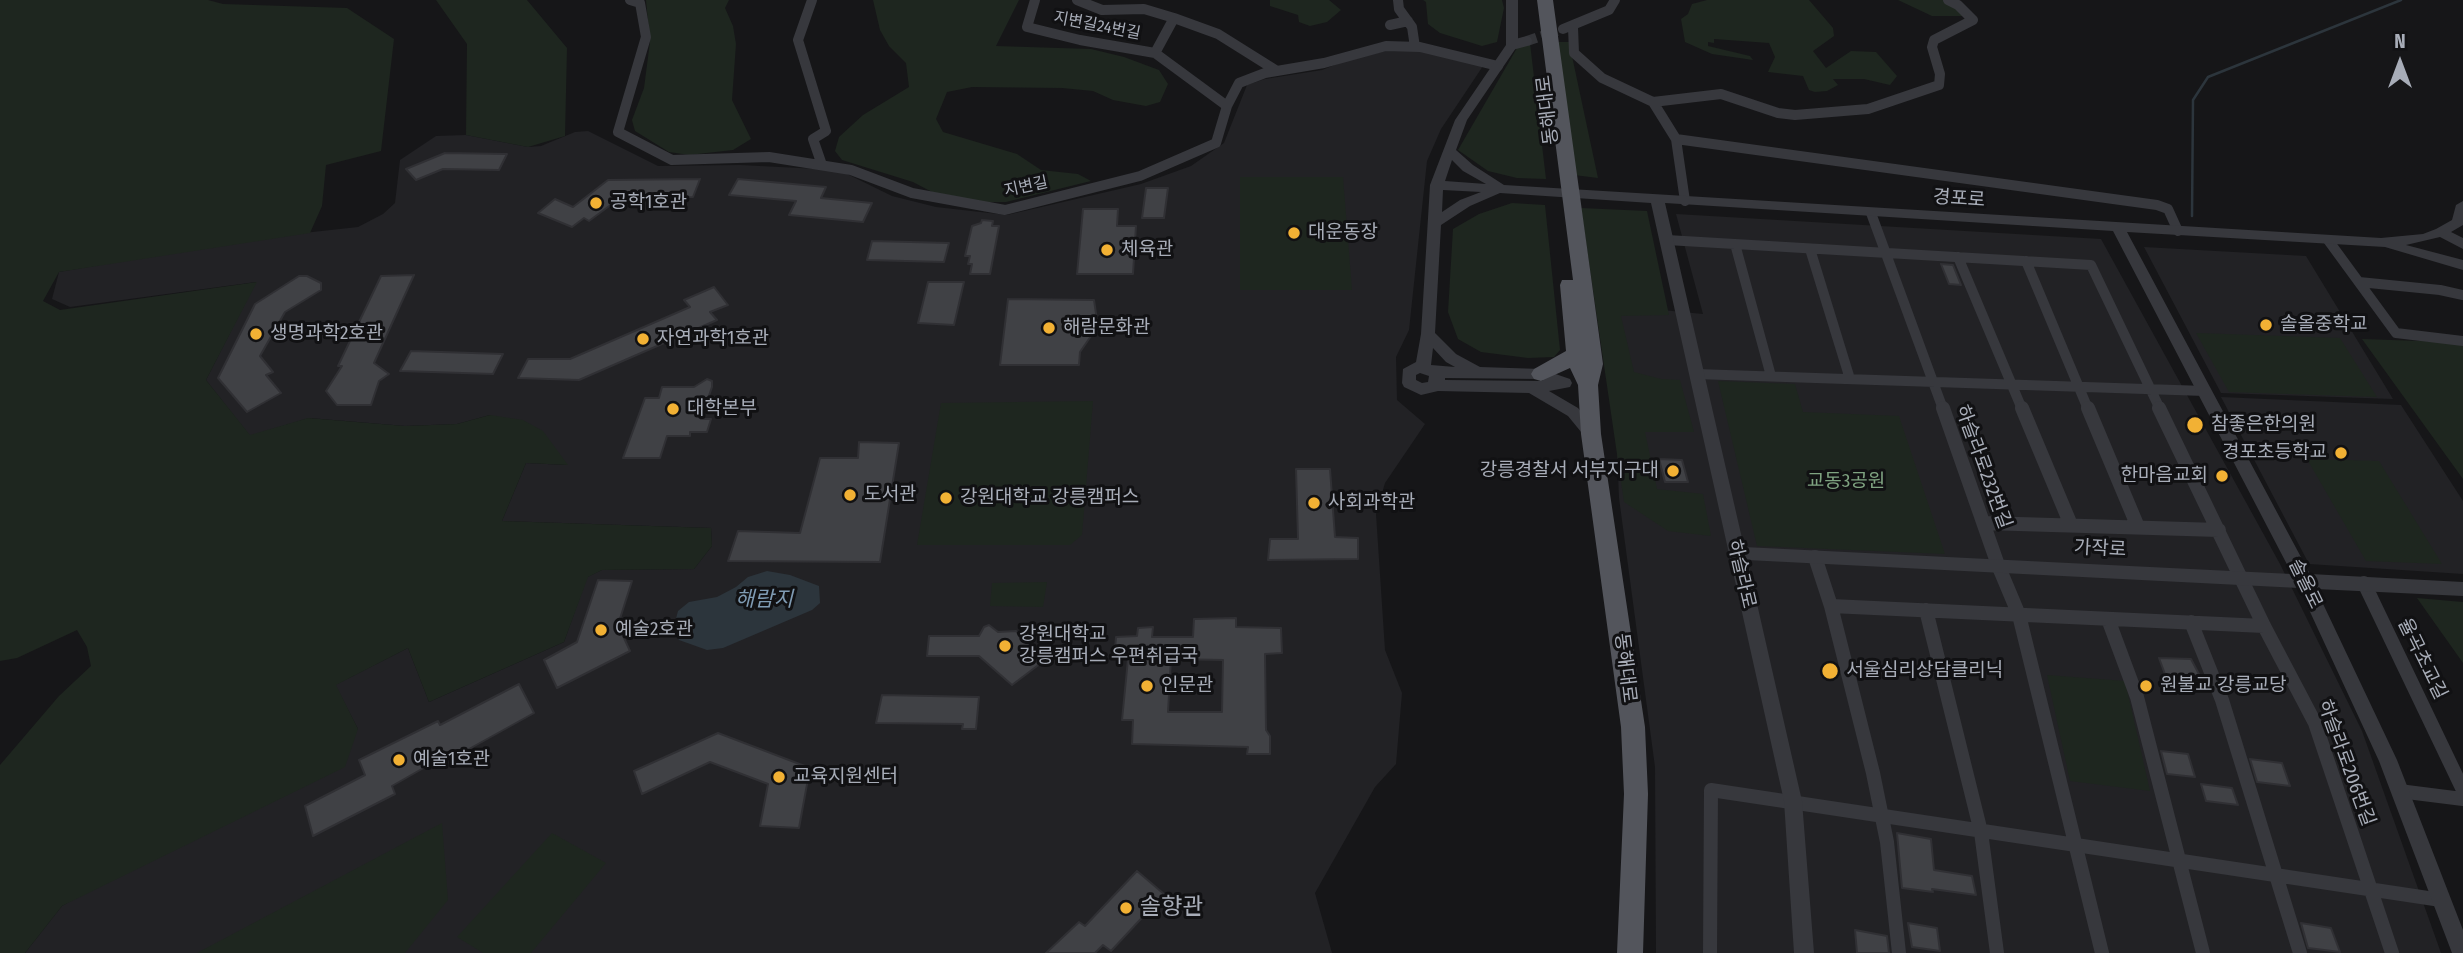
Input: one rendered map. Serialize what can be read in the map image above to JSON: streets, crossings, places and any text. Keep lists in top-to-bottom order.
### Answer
{
  "streets": {
    "main road": ["동해대로"],
    "street": [
      "지변길24번길",
      "지변길",
      "경포로",
      "하슬라로232번길",
      "가작로",
      "하슬라로",
      "솔올로",
      "율곡초교길",
      "하슬라로206번길"
    ]
  },
  "crossings": [
    ["지변길24번길", "지변길"],
    ["경포로", "하슬라로232번길"],
    ["경포로", "하슬라로"],
    ["경포로", "솔올로"],
    ["하슬라로232번길", "가작로"],
    ["하슬라로232번길", "하슬라로"],
    ["하슬라로232번길", "솔올로"],
    ["가작로", "하슬라로"],
    ["가작로", "솔올로"],
    ["가작로", "율곡초교길"],
    ["가작로", "하슬라로206번길"]
  ],
  "water": ["해람지"],
  "parks": ["교동3공원"],
  "places": [
    "공학1호관",
    "대운동장",
    "체육관",
    "솔올중학교",
    "해람문화관",
    "생명과학2호관",
    "자연과학1호관",
    "대학본부",
    "참좋은한의원",
    "경포초등학교",
    "강릉경찰서 서부지구대",
    "한마음교회",
    "도서관",
    "강원대학교 강릉캠퍼스",
    "사회과학관",
    "예술2호관",
    "강원대학교 강릉캠퍼스 우편취급국",
    "서울심리상담클리닉",
    "인문관",
    "원불교 강릉교당",
    "예술1호관",
    "교육지원센터",
    "솔향관"
  ],
  "north": "top"
}
